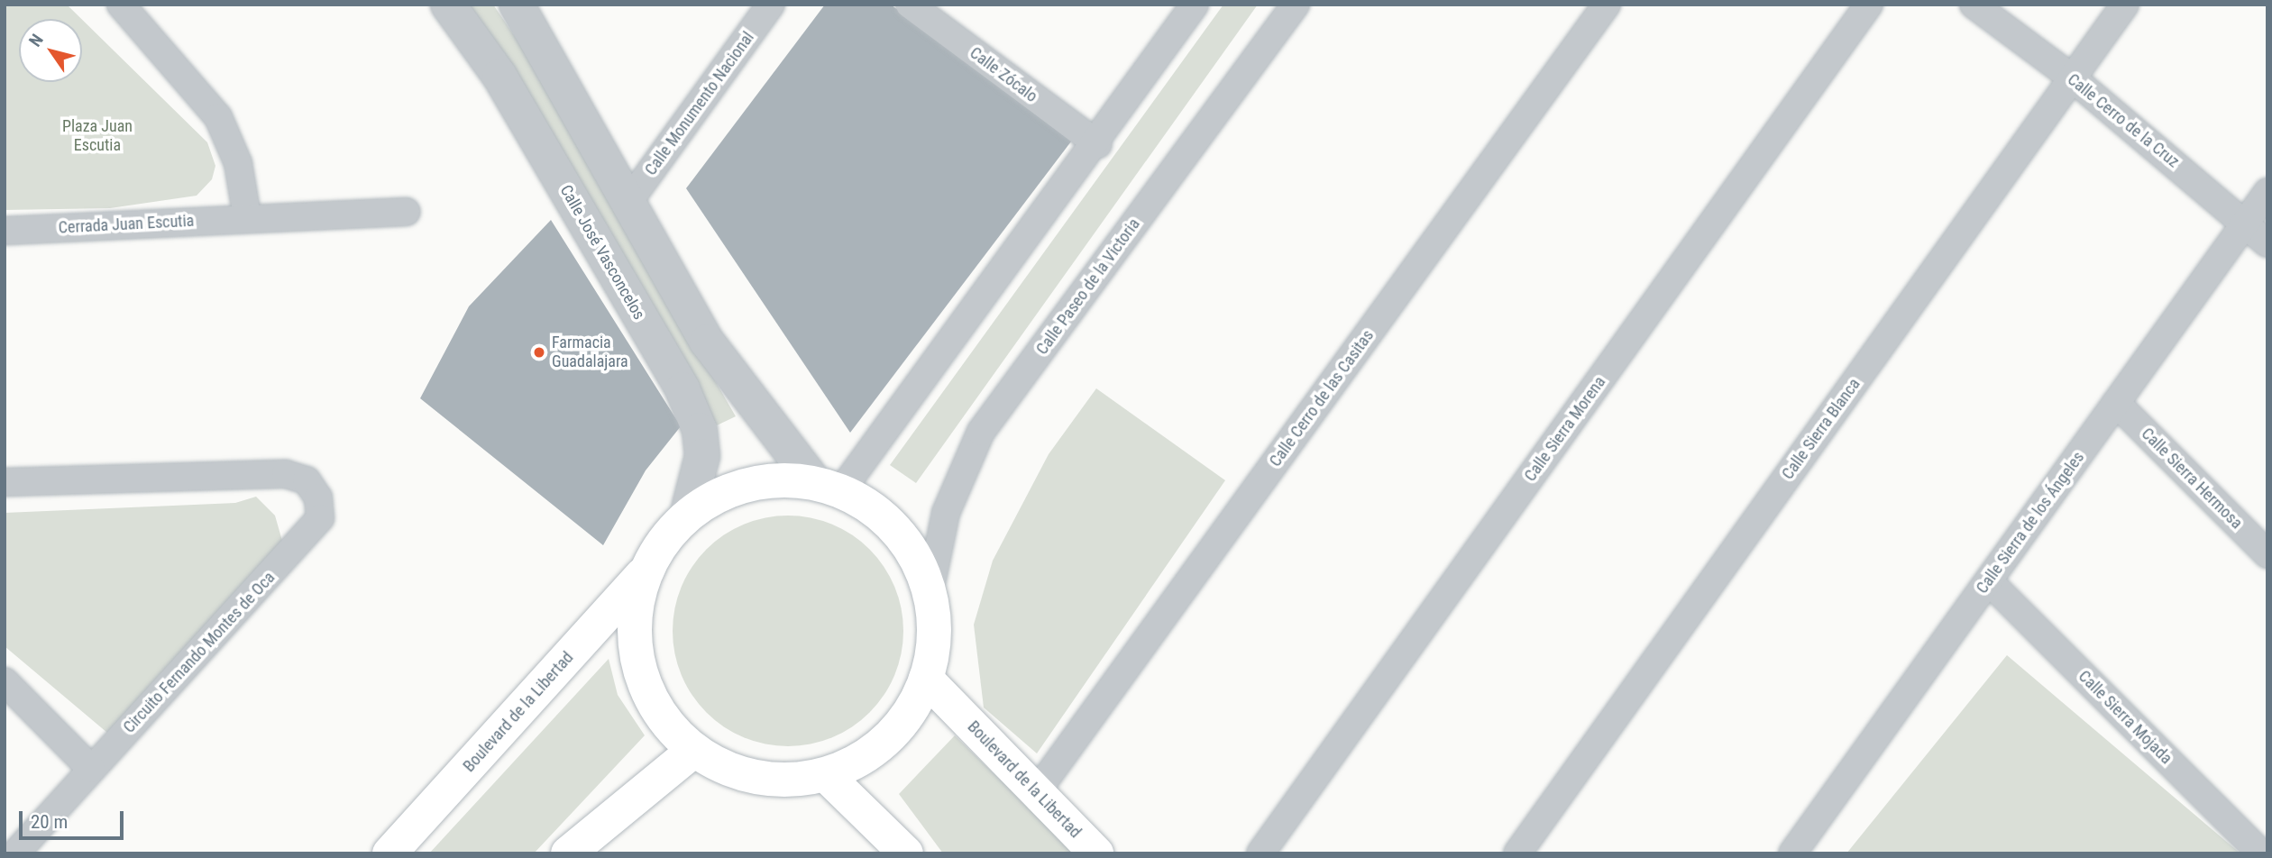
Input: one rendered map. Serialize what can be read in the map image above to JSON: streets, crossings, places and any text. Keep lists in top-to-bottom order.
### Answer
{
  "streets": {
    "main road": ["Boulevard de la Libertad"],
    "street": [
      "Calle Zócalo",
      "Calle Monumento Nacional",
      "Calle Cerro de la Cruz",
      "Cerrada Juan Escutia",
      "Calle José Vasconcelos",
      "Calle Paseo de la Victoria",
      "Calle Cerro de las Casitas",
      "Calle Sierra Morena",
      "Calle Sierra Blanca",
      "Calle Sierra Hermosa",
      "Calle Sierra de los Ángeles",
      "Circuito Fernando Montes de Oca",
      "Calle Sierra Mojada"
    ]
  },
  "crossings": [
    ["Calle Cerro de la Cruz", "Calle Sierra Blanca"],
    ["Calle Cerro de la Cruz", "Calle Sierra de los Ángeles"],
    ["Calle José Vasconcelos", "Boulevard de la Libertad"],
    ["Calle Cerro de las Casitas", "Boulevard de la Libertad"],
    ["Calle Sierra Hermosa", "Calle Sierra de los Ángeles"],
    ["Calle Sierra de los Ángeles", "Calle Sierra Mojada"]
  ],
  "parks": ["Plaza Juan Escutia"],
  "places": ["Farmacia Guadalajara"],
  "scale_bar": "20 m",
  "north": "top left"
}
